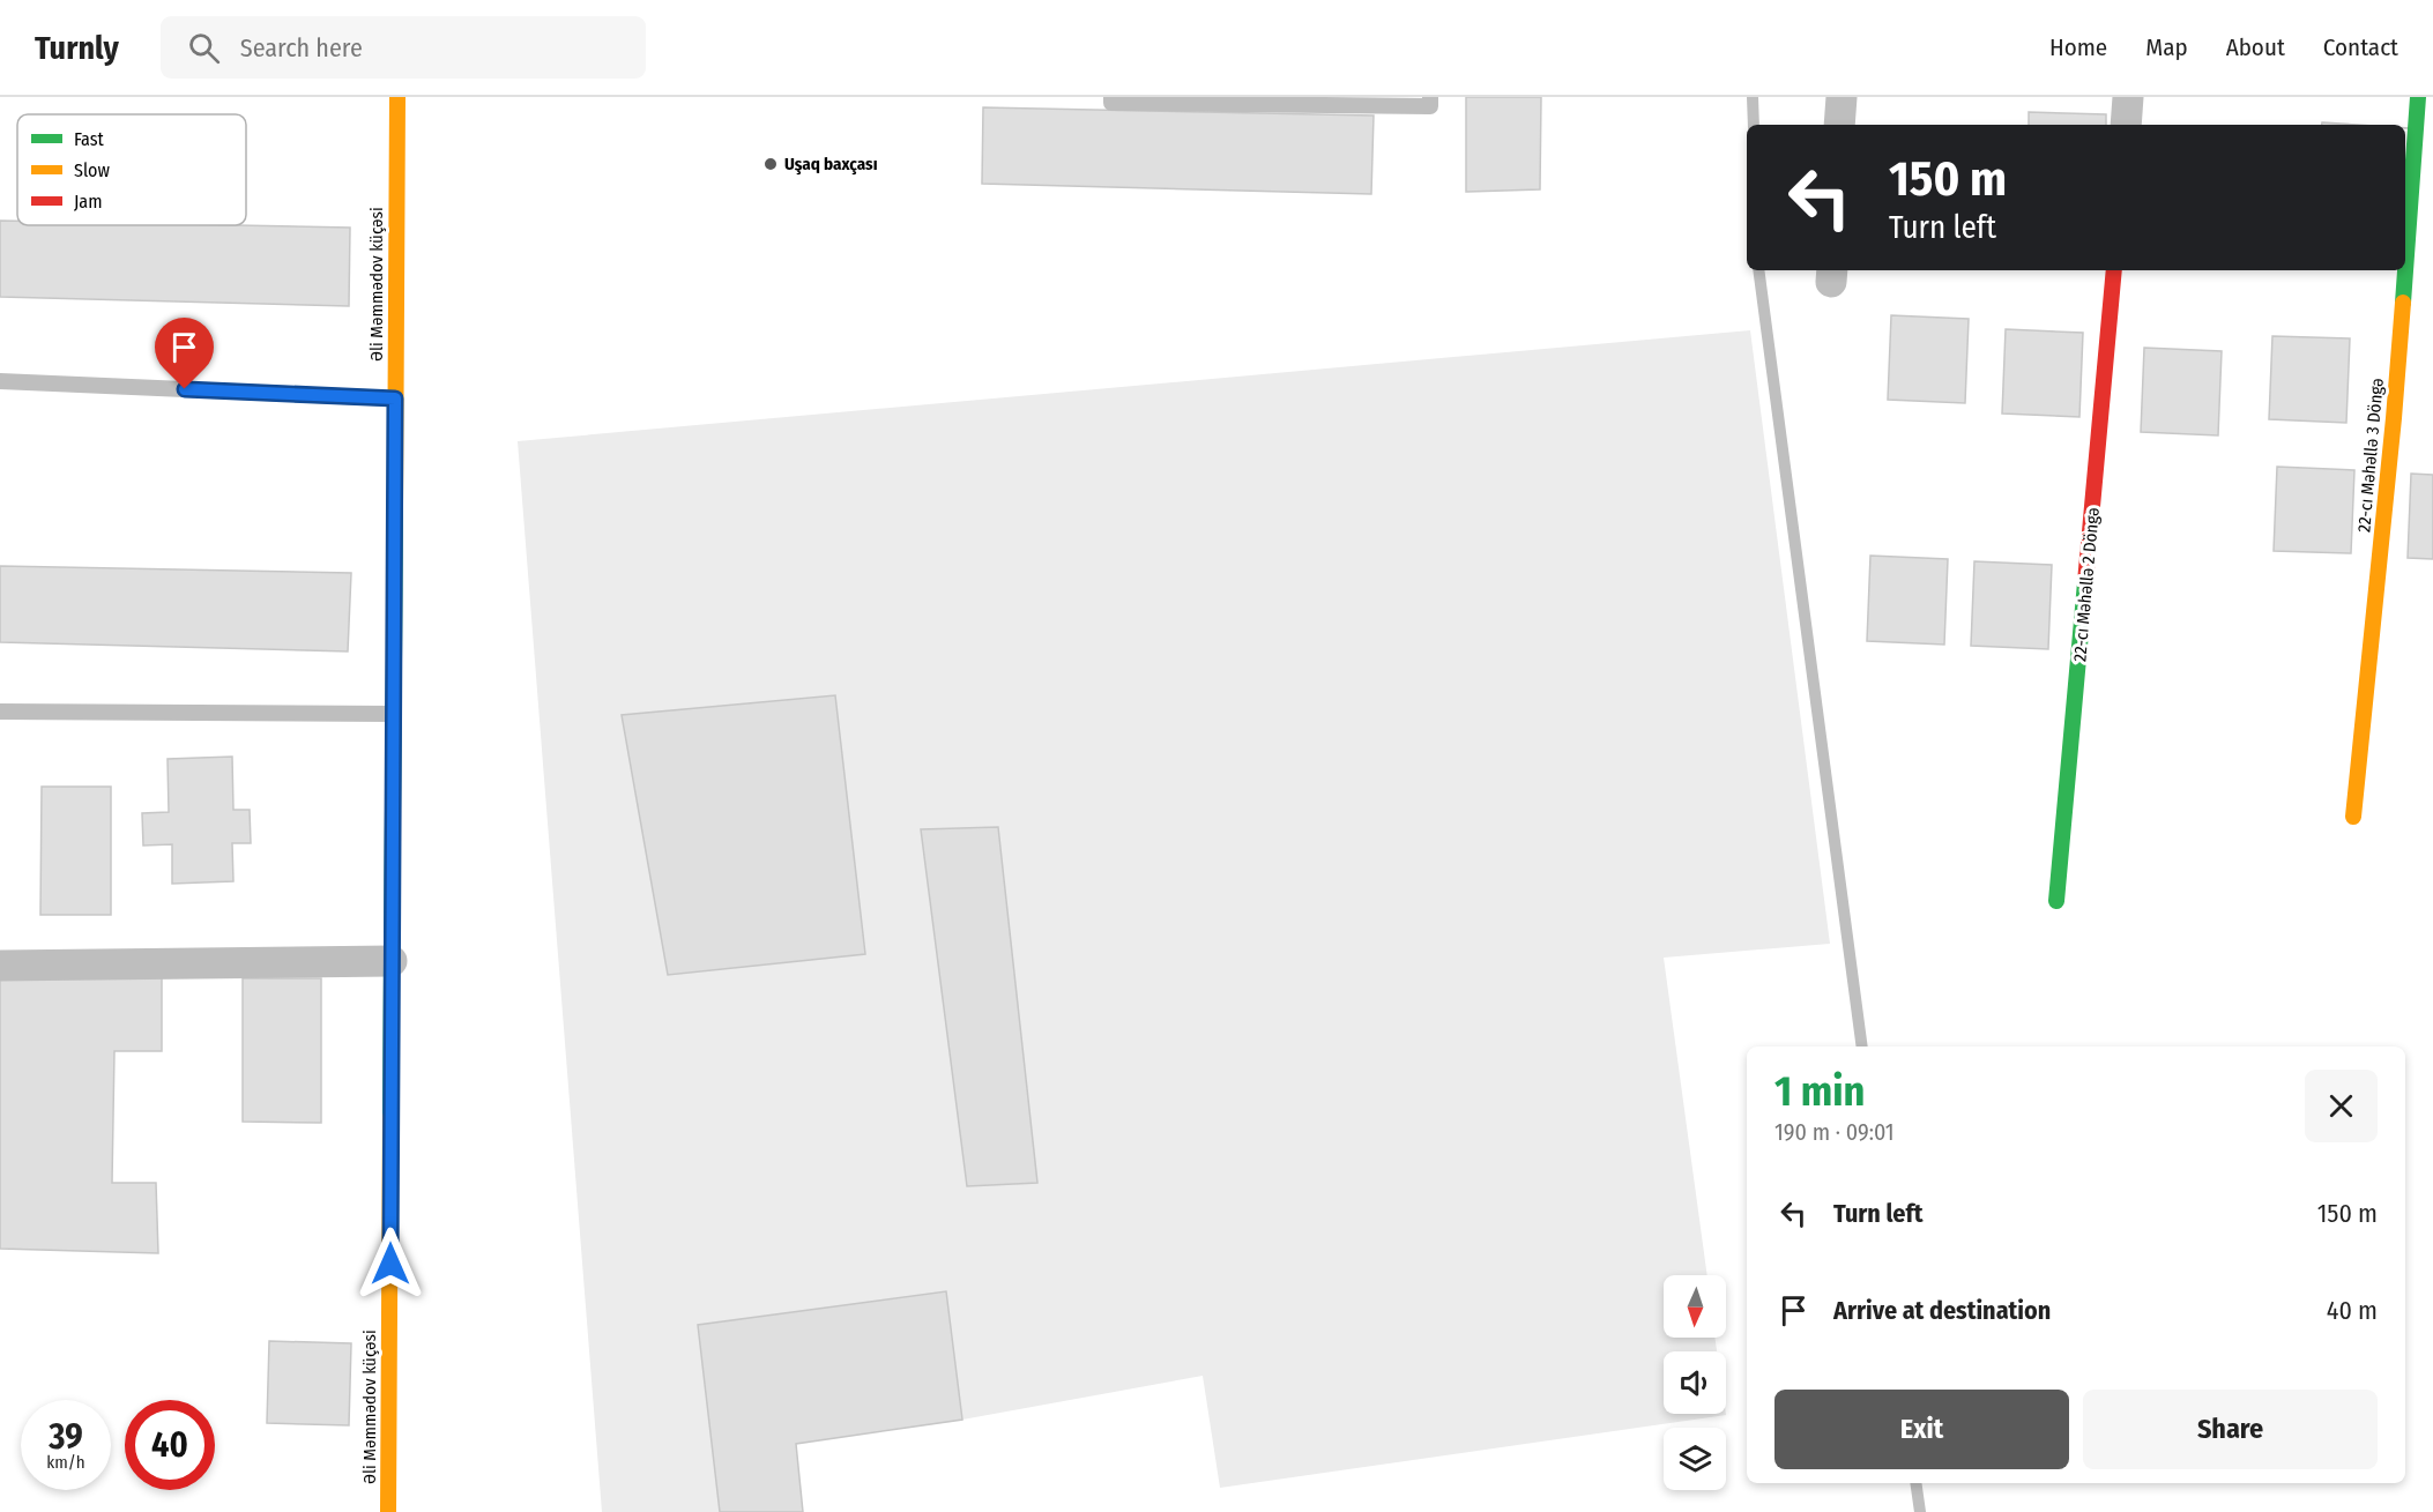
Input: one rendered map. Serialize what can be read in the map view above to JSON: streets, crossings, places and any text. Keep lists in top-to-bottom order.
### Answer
{
  "streets": {
    "street": ["Əli Məmmədov küçəsi", "22-cı Məhəllə 3 Döngə", "22-cı Məhəllə 2 Döngə"]
  },
  "places": ["Uşaq baxçası"],
  "legend": ["Fast", "Slow", "Jam"],
  "north": "bottom",
  "page": {
    "header": "Turnly",
    "search": "Search here",
    "nav": [
      "Home",
      "Map",
      "About",
      "Contact"
    ],
    "turn": ["150 m", "Turn left"],
    "heading": ["1 min", "190 m · 09:01"],
    "list": [
      {
        "name": "Turn left",
        "value": "150 m"
      },
      {
        "name": "Arrive at destination",
        "value": "40 m"
      }
    ],
    "buttons": ["Exit", "Share"],
    "speed": "39 km/h",
    "limit": "40"
  }
}
